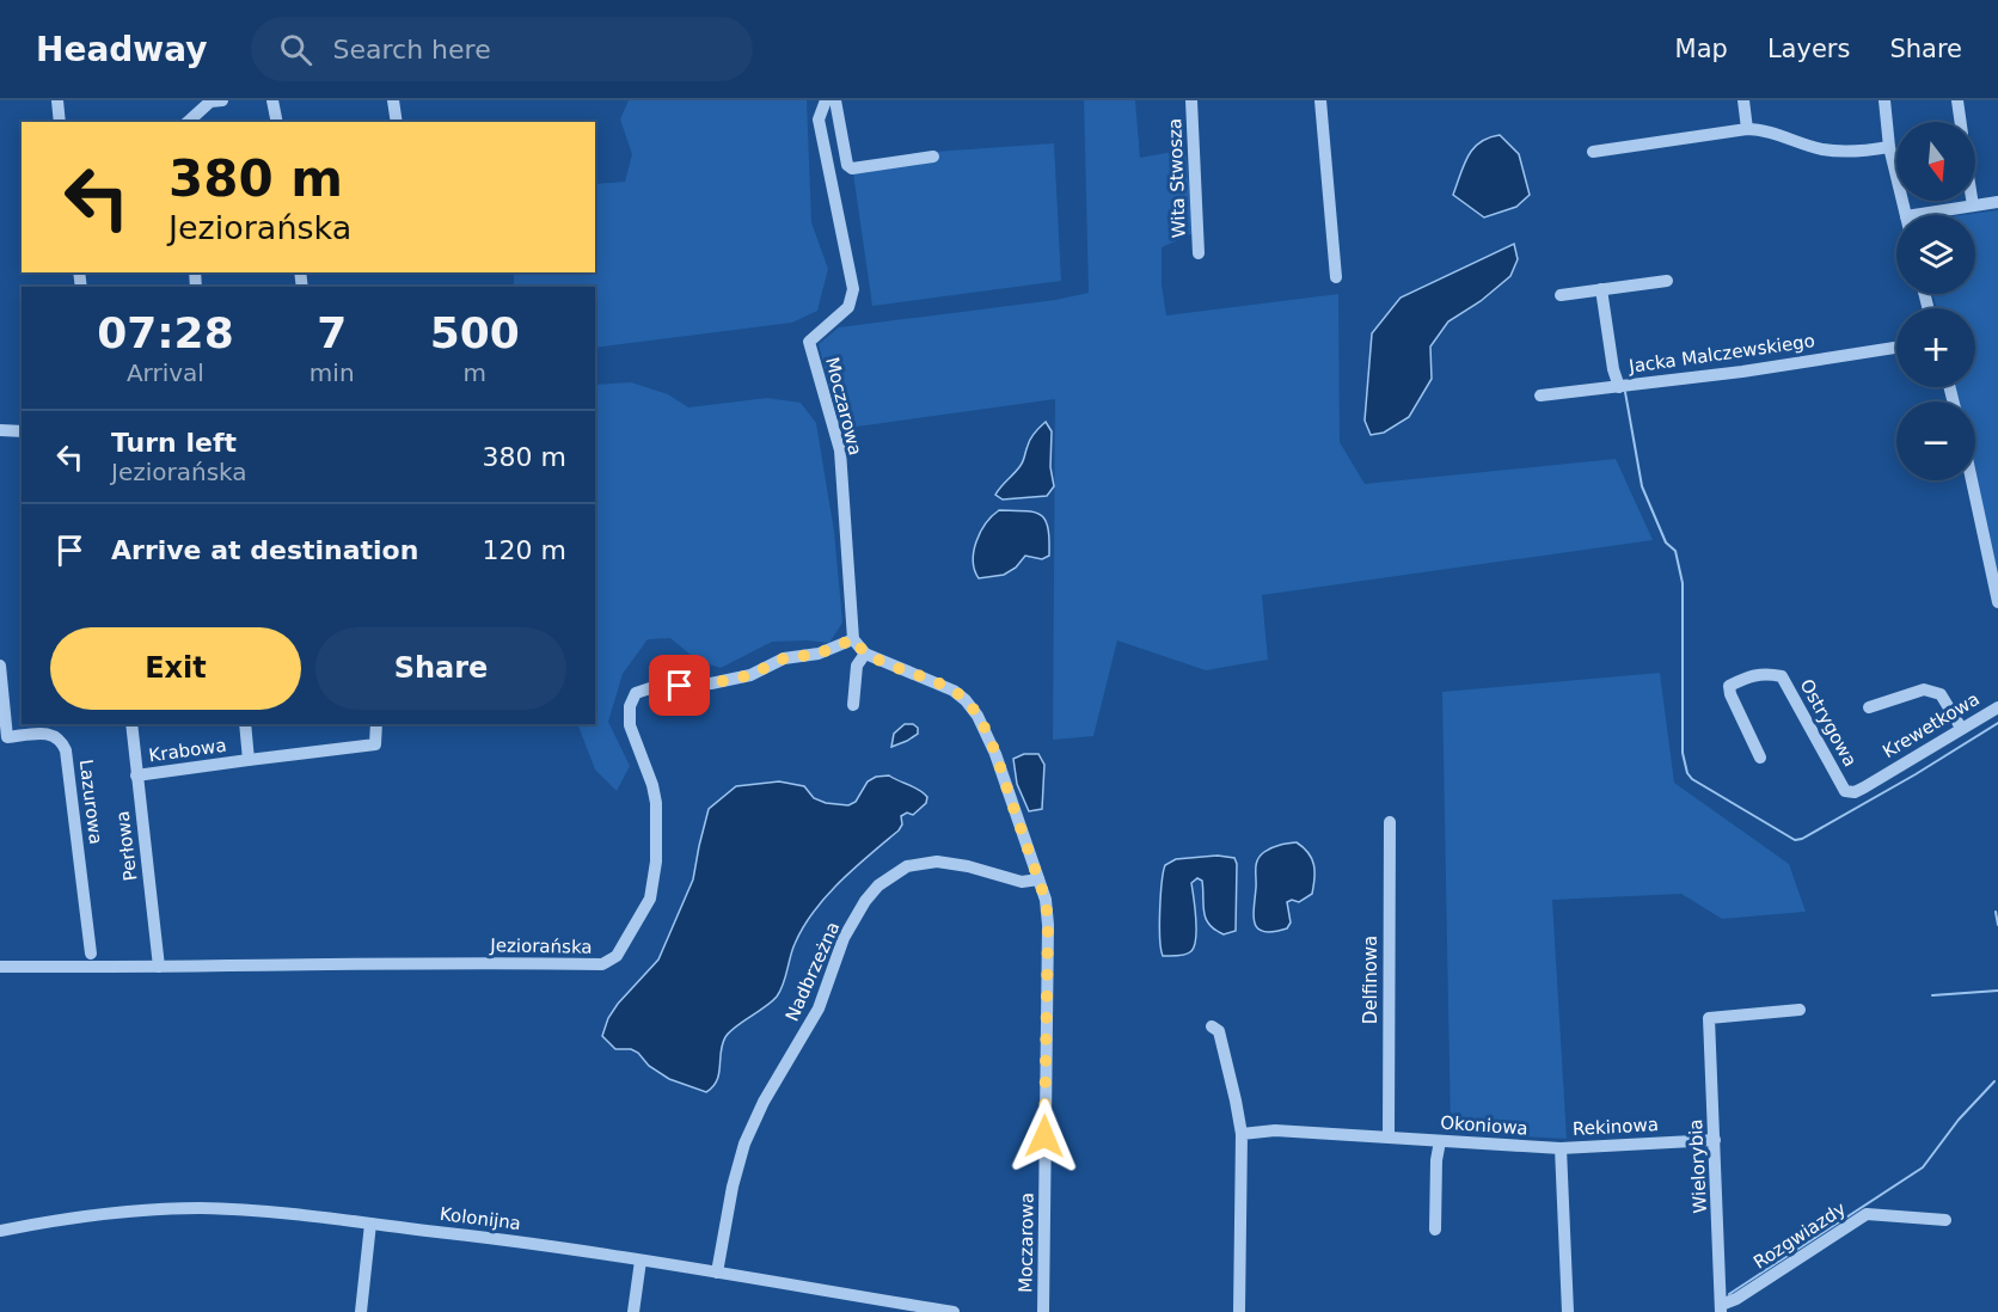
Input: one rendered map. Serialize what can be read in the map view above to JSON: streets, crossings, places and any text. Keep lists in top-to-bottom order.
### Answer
{
  "streets": {
    "street": [
      "Wita Stwosza",
      "Jacka Malczewskiego",
      "Moczarowa",
      "Ostrygowa",
      "Krewetkowa",
      "Krabowa",
      "Lazurowa",
      "Perłowa",
      "Jeziorańska",
      "Nadbrzeżna",
      "Delfinowa",
      "Okoniowa",
      "Rekinowa",
      "Wielorybia",
      "Kolonijna",
      "Rozgwiazdy"
    ]
  },
  "crossings": [
    ["Moczarowa", "Jeziorańska"],
    ["Moczarowa", "Nadbrzeżna"],
    ["Ostrygowa", "Krewetkowa"],
    ["Krabowa", "Perłowa"],
    ["Perłowa", "Jeziorańska"],
    ["Nadbrzeżna", "Kolonijna"],
    ["Delfinowa", "Okoniowa"],
    ["Okoniowa", "Rekinowa"],
    ["Rekinowa", "Wielorybia"],
    ["Wielorybia", "Rozgwiazdy"]
  ],
  "north": "bottom",
  "page": {
    "header": "Headway",
    "search": "Search here",
    "nav": ["Map", "Layers", "Share"],
    "map_buttons": ["+", "−"],
    "turn": ["380 m", "Jeziorańska"],
    "eta": [
      "07:28",
      "Arrival",
      "7",
      "min",
      "500",
      "m"
    ],
    "list": [
      {
        "name": "Turn left",
        "note": "Jeziorańska",
        "value": "380 m"
      },
      {
        "name": "Arrive at destination",
        "value": "120 m"
      }
    ],
    "buttons": ["Exit", "Share"]
  }
}
